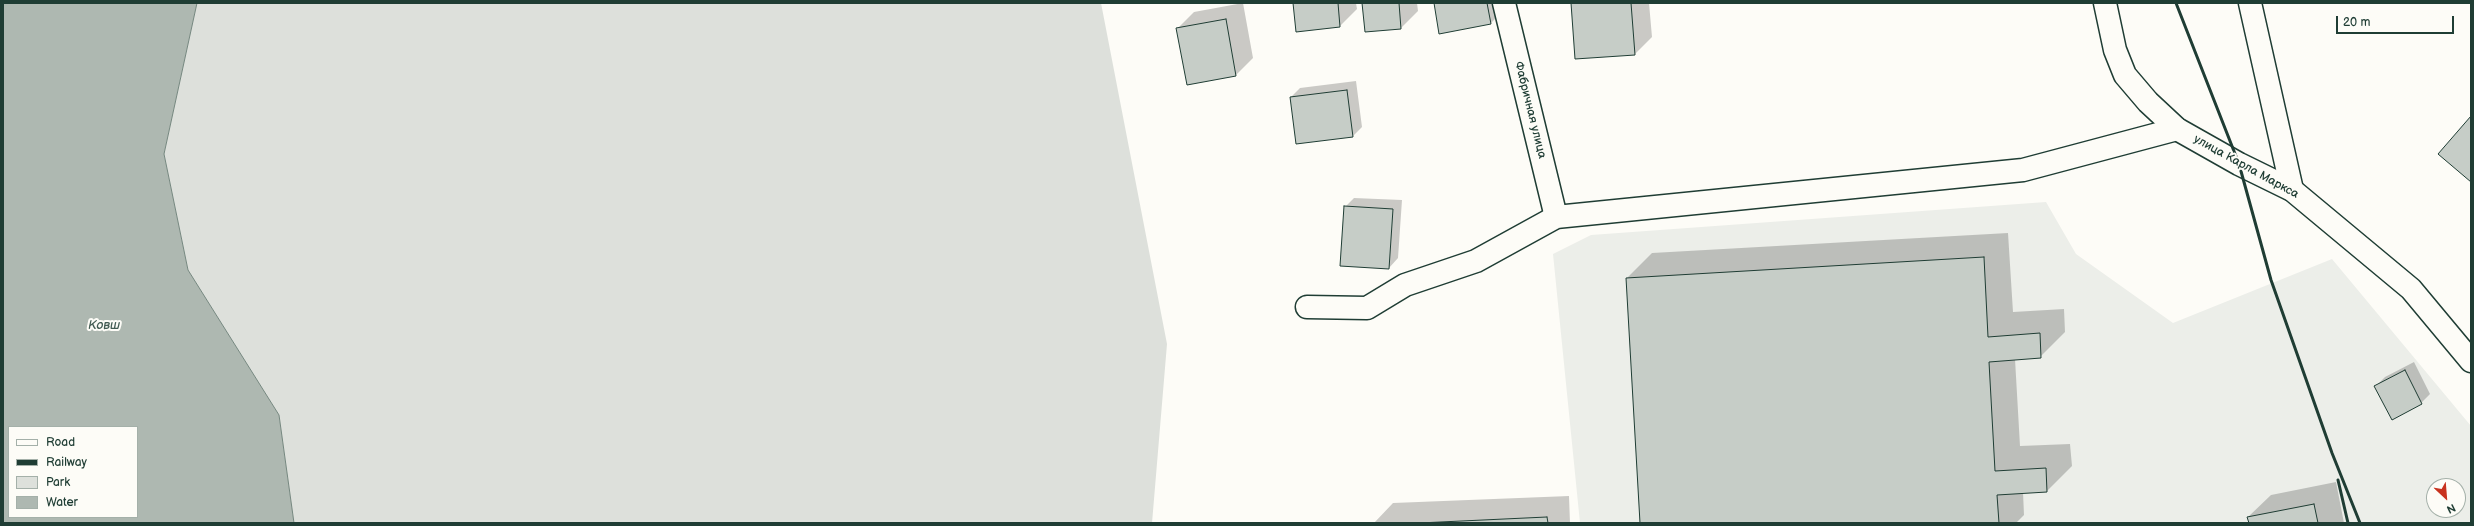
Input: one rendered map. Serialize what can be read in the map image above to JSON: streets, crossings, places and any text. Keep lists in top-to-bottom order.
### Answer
{
  "streets": {
    "street": ["Фабричная улица", "улица Карла Маркса"]
  },
  "water": ["Ковш"],
  "legend": [
    "Road",
    "Railway",
    "Park",
    "Water"
  ],
  "scale_bar": "20 m",
  "north": "bottom right"
}
